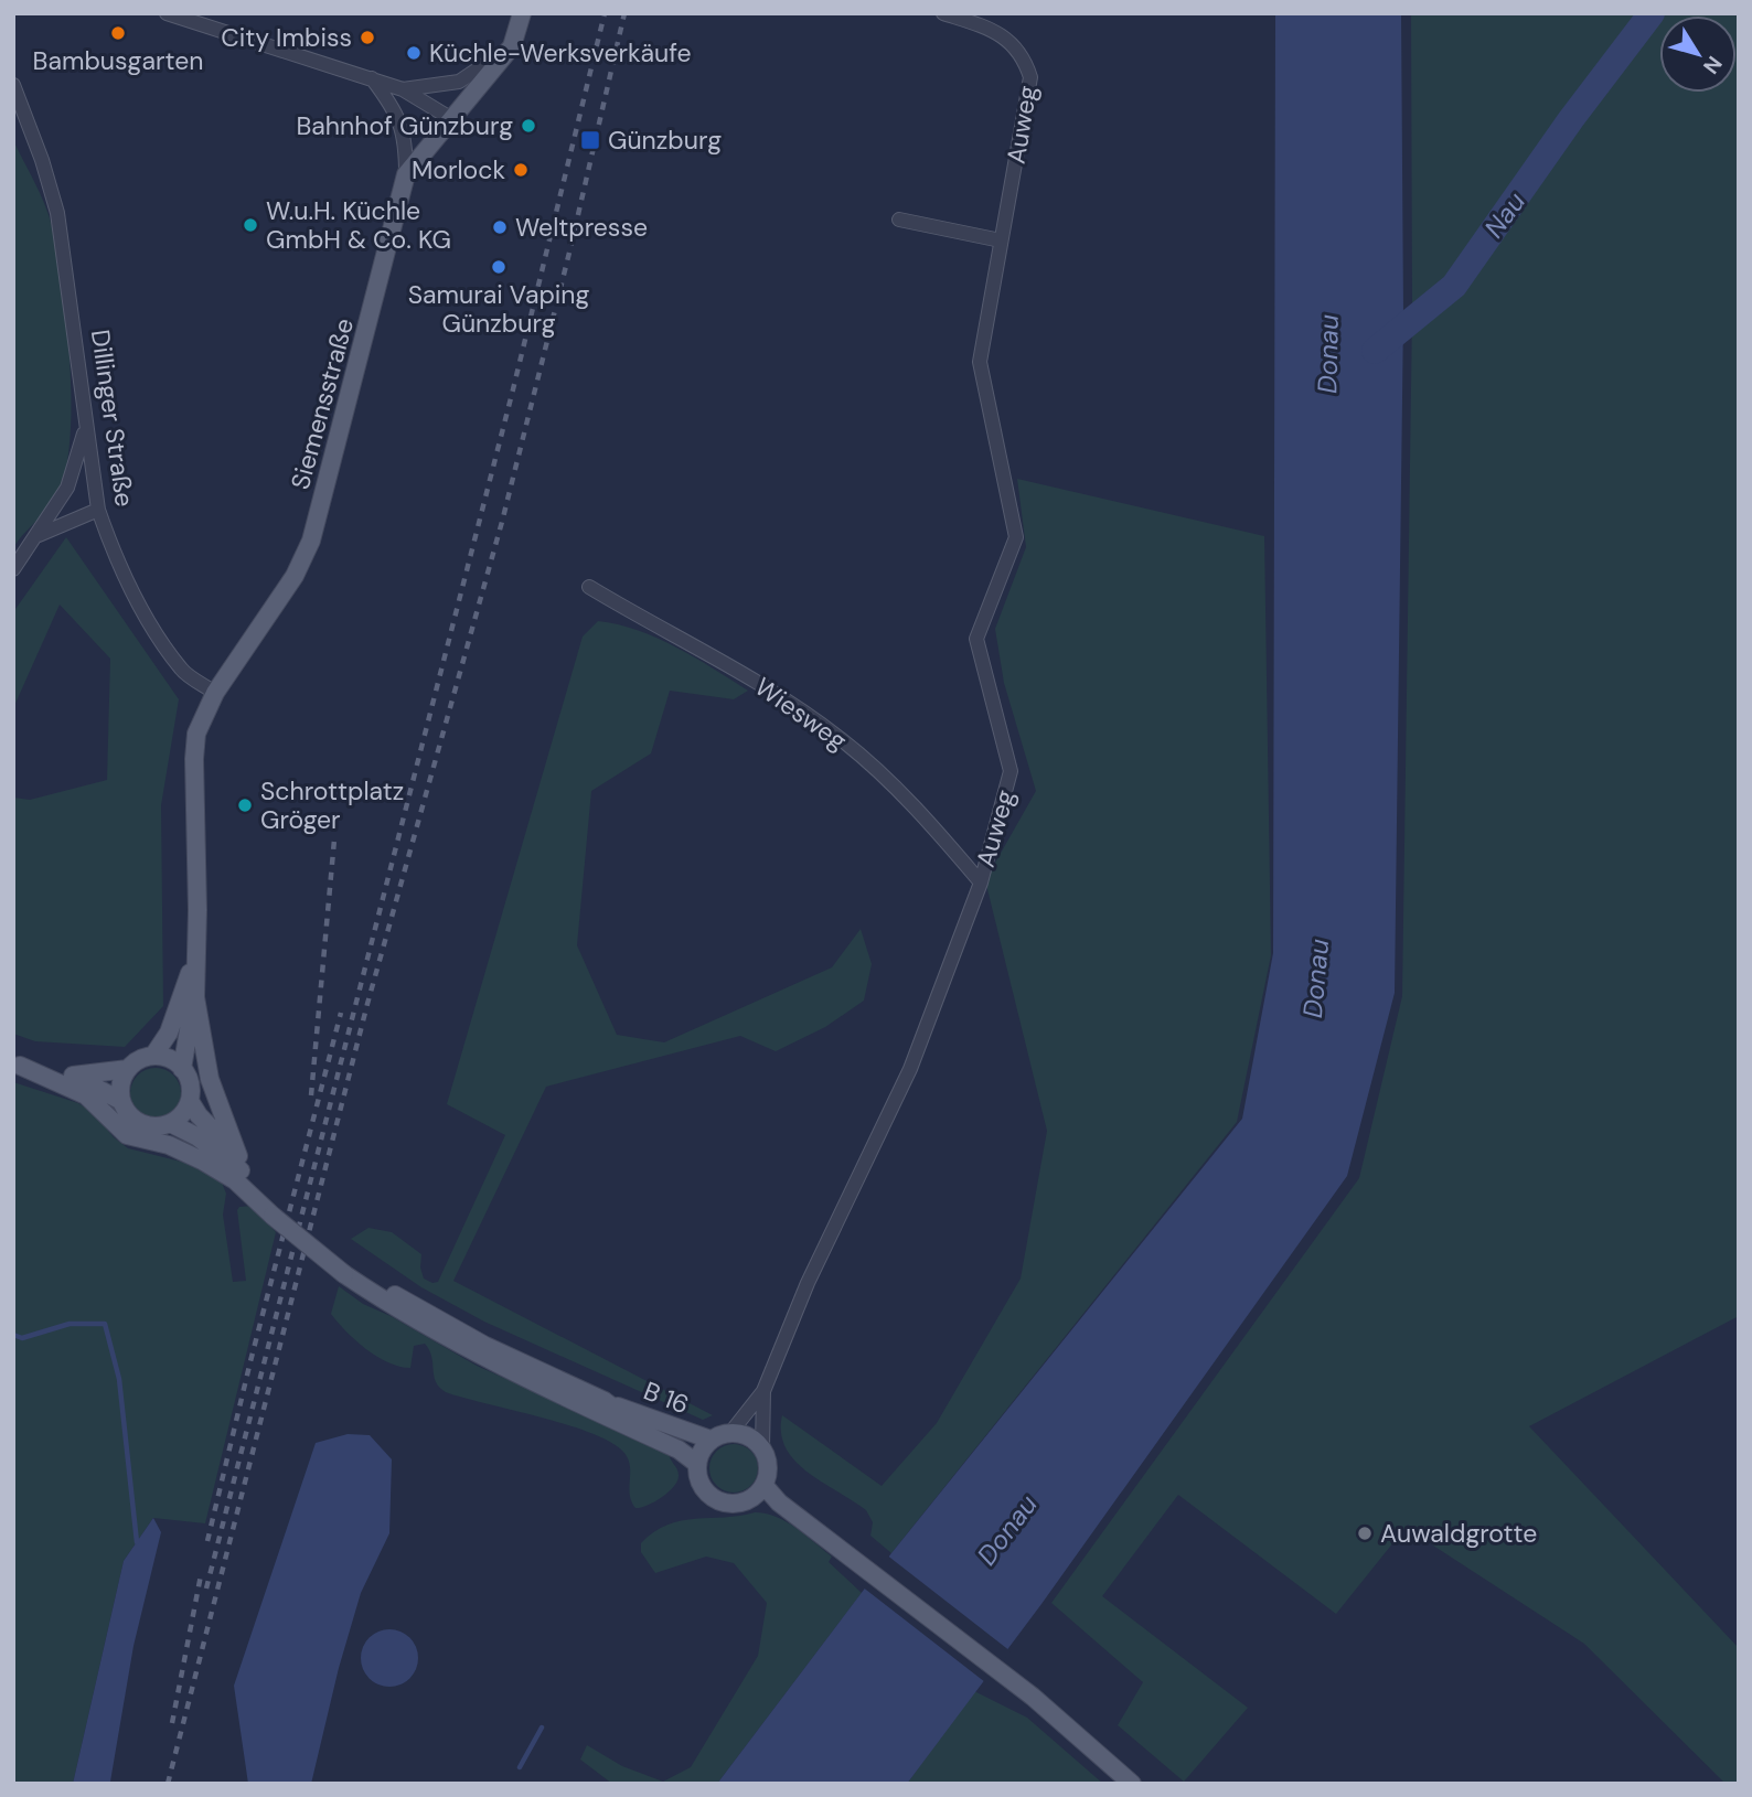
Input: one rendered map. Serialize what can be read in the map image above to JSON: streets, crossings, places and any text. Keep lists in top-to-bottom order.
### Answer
{
  "streets": {
    "main road": ["Siemensstraße", "B 16"],
    "street": ["Auweg", "Dillinger Straße", "Wiesweg"]
  },
  "crossings": [
    ["Auweg", "Wiesweg"],
    ["Auweg", "B 16"],
    ["Siemensstraße", "Dillinger Straße"]
  ],
  "water": ["Nau", "Donau"],
  "places": {
    "other": [
      "Bambusgarten",
      "City Imbiss",
      "Küchle-Werksverkäufe",
      "Bahnhof Günzburg",
      "Morlock",
      "W.u.H. Küchle GmbH & Co. KG",
      "Weltpresse",
      "Samurai Vaping Günzburg",
      "Schrottplatz Gröger",
      "Auwaldgrotte"
    ],
    "transit": ["Günzburg"]
  },
  "north": "bottom right"
}
